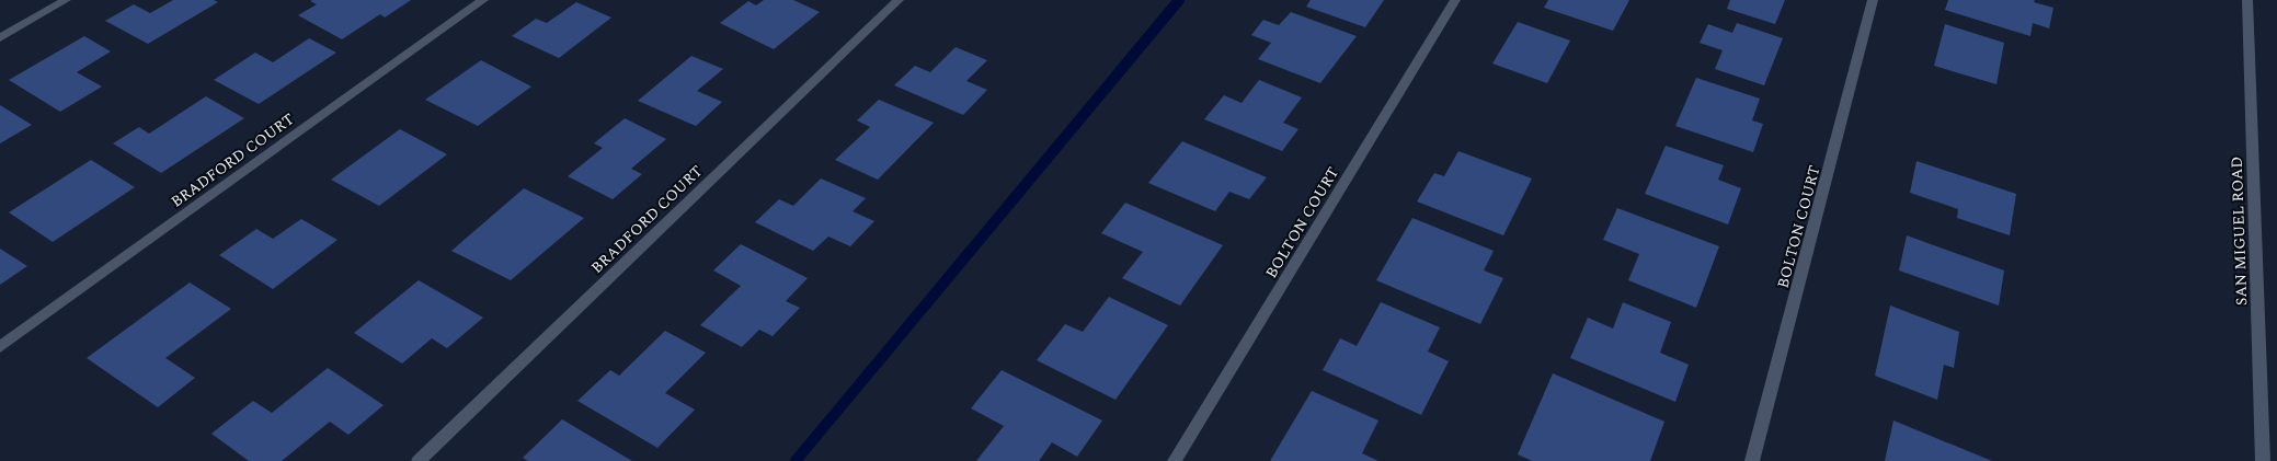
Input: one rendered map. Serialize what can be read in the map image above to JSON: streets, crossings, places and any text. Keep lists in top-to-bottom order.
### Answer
{
  "streets": {
    "street": ["BRADFORD COURT", "BOLTON COURT", "SAN MIGUEL ROAD"]
  }
}
